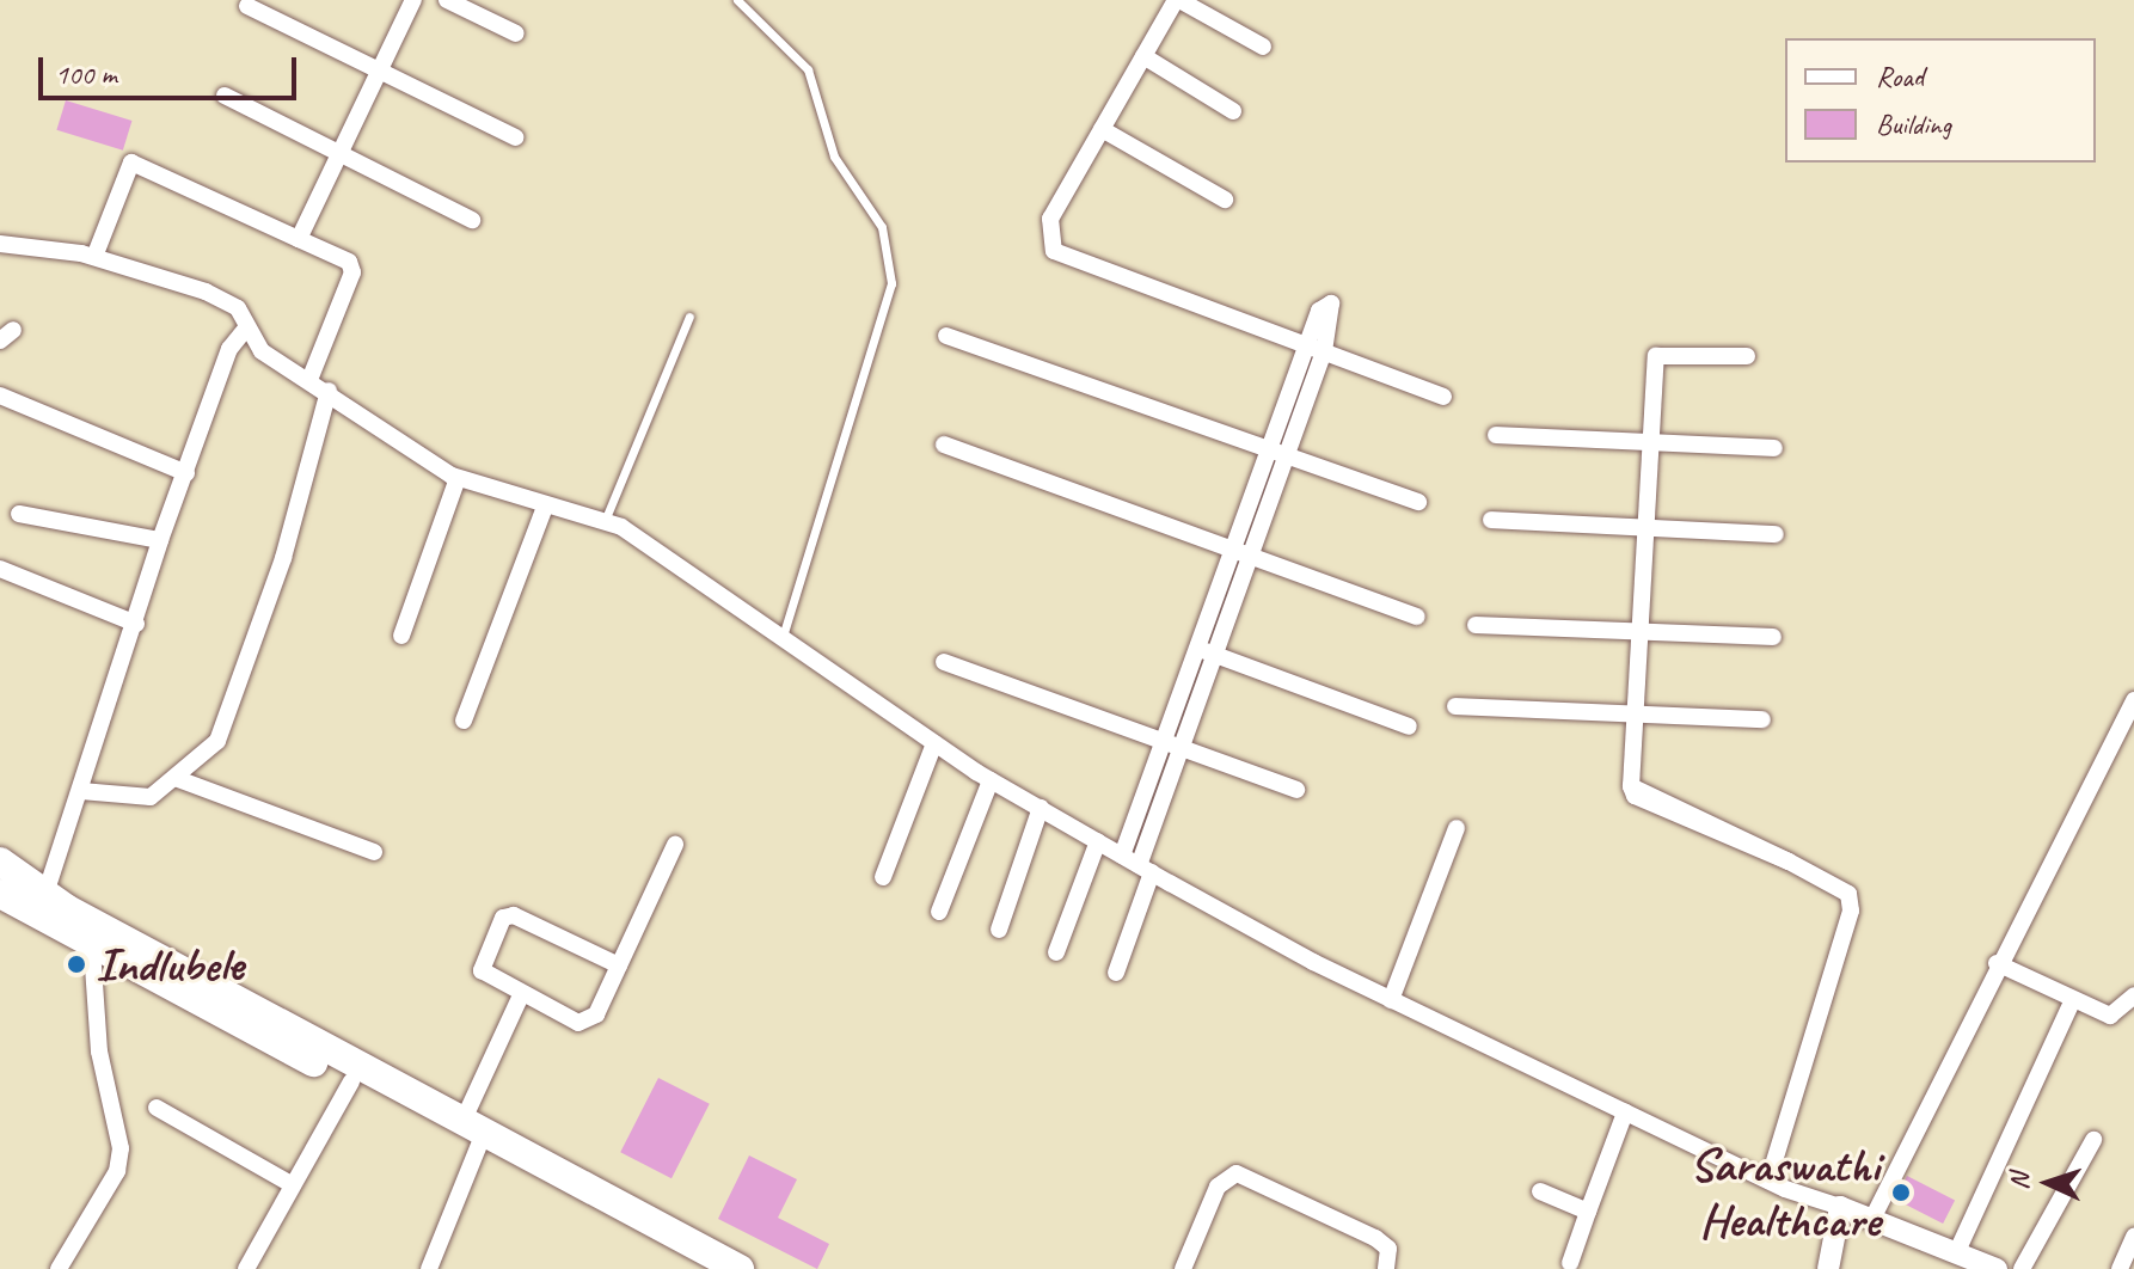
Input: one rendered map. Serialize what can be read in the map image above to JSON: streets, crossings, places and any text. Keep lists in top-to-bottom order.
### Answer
{
  "places": ["Indlubele", "Saraswathi Healthcare"],
  "legend": ["Road", "Building"],
  "scale_bar": "100 m",
  "north": "left"
}
